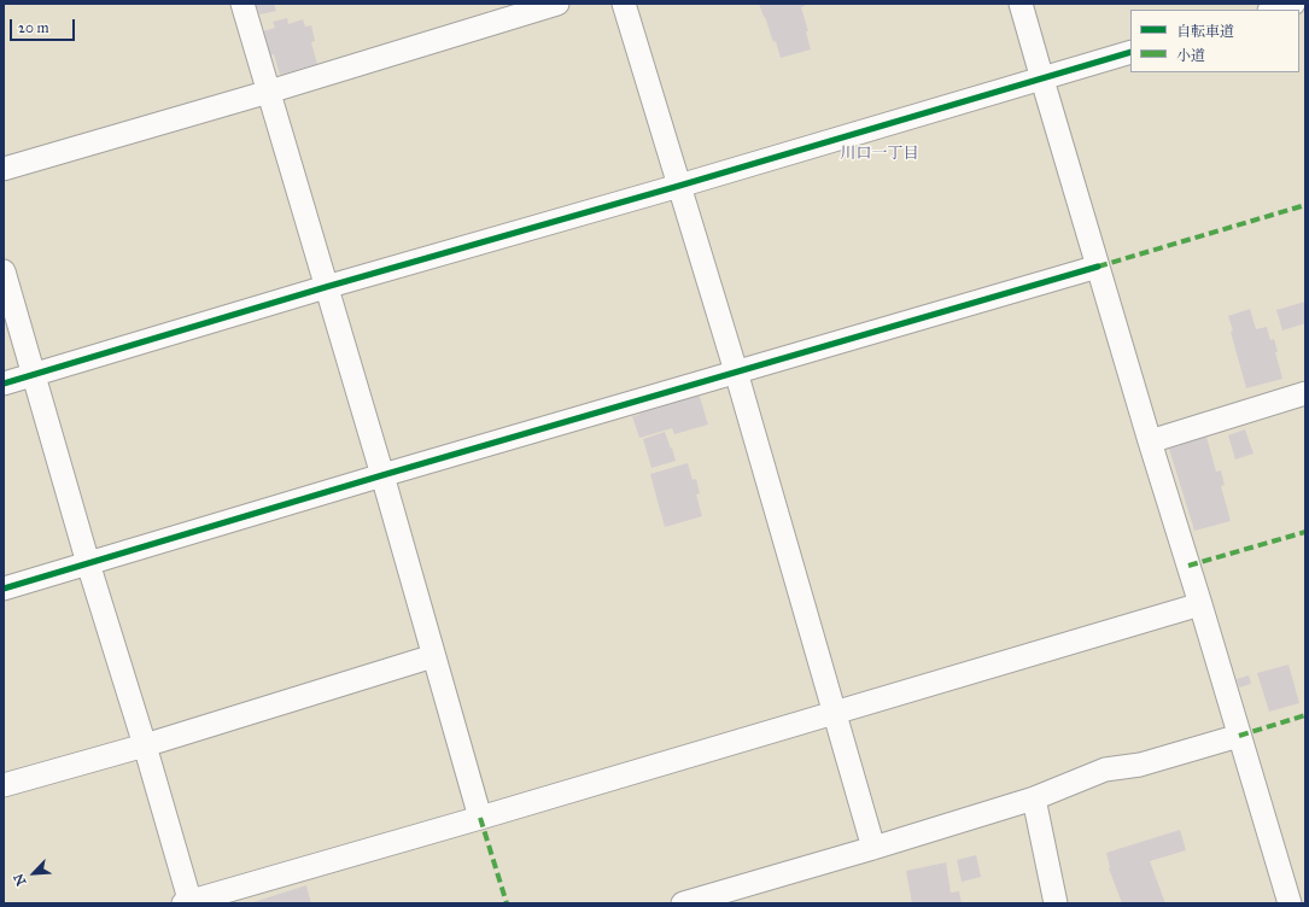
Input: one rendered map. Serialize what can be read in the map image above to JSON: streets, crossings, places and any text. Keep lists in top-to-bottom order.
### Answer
{
  "districts": ["川口一丁目"],
  "legend": ["自転車道", "小道"],
  "scale_bar": "20 m",
  "north": "bottom left"
}
